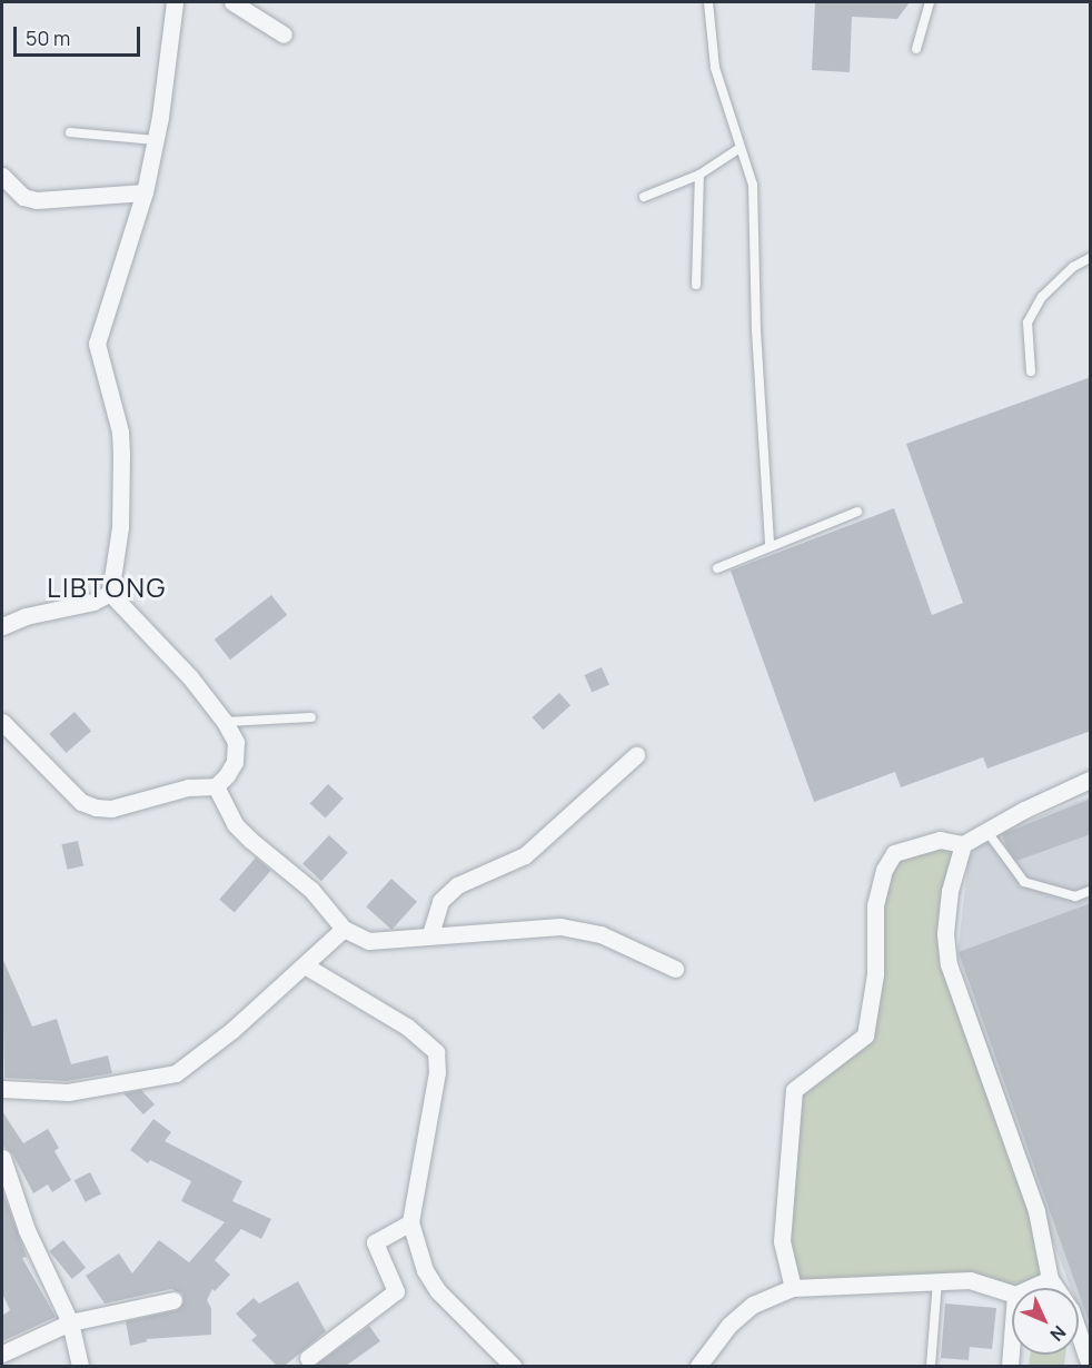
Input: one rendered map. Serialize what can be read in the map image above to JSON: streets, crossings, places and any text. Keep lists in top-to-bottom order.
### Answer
{
  "districts": ["LIBTONG"],
  "scale_bar": "50 m",
  "north": "bottom right"
}
